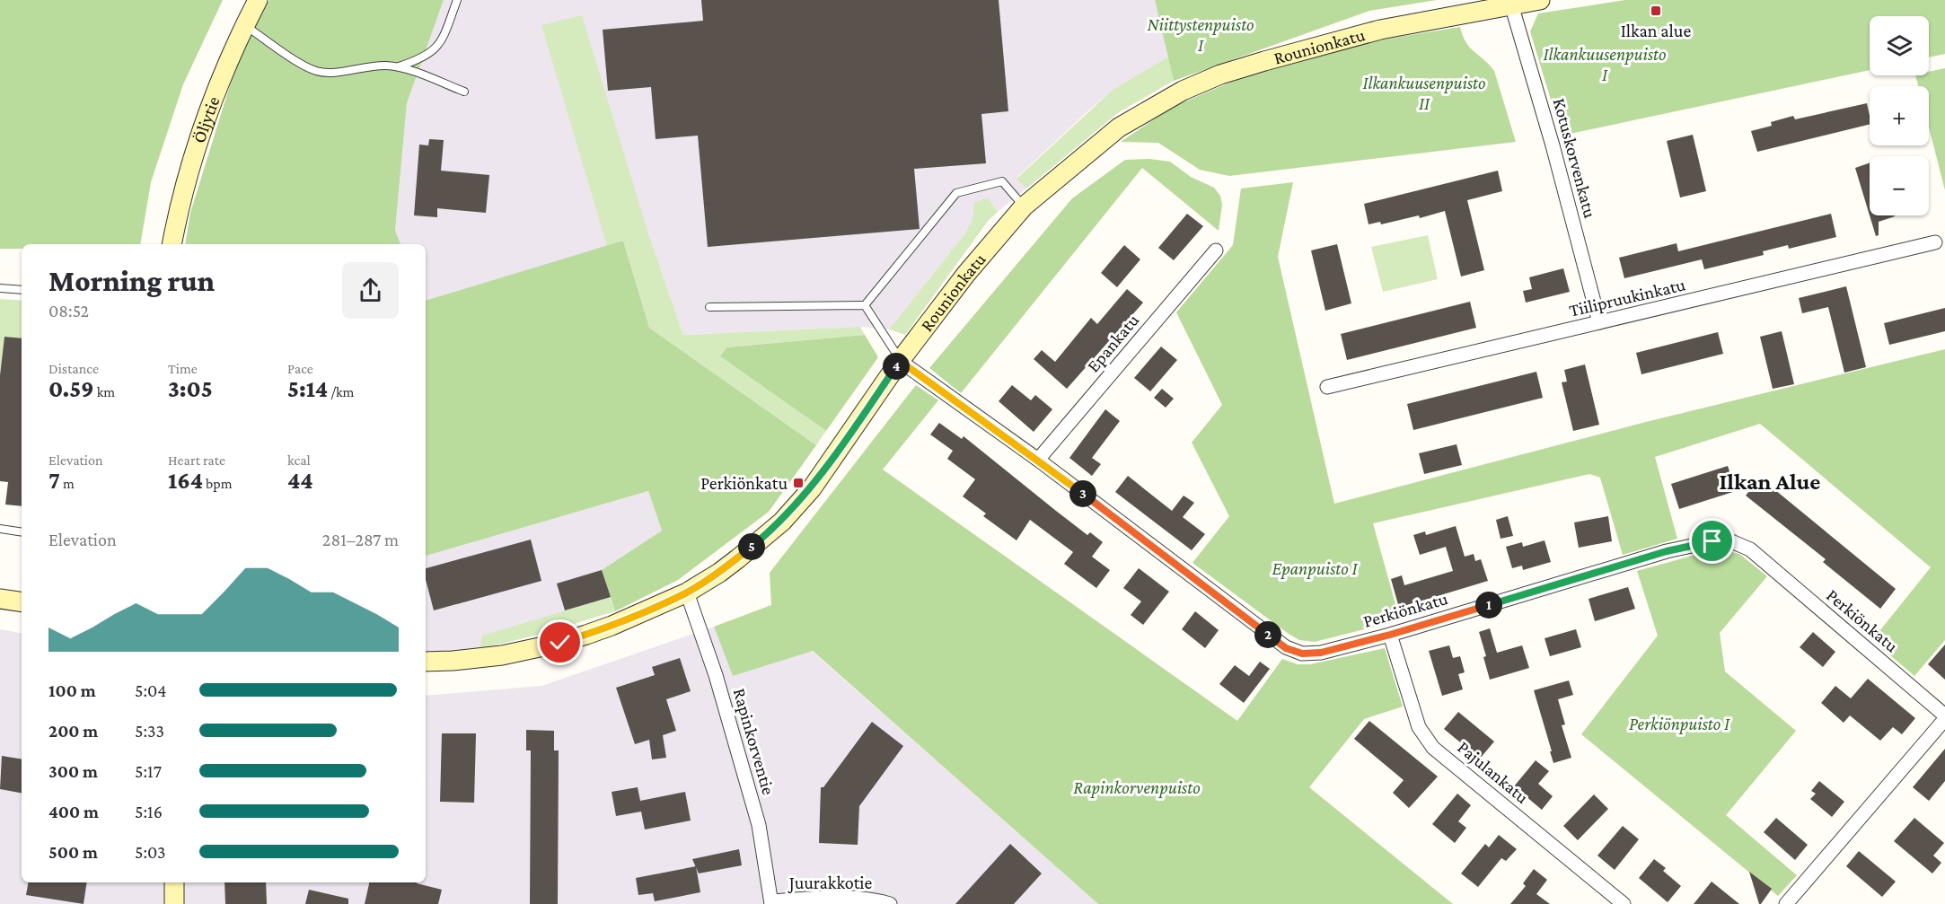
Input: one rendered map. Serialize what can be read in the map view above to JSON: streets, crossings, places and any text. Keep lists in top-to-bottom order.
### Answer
{
  "streets": {
    "main road": ["Rounionkatu", "Öljytie"],
    "street": [
      "Kotuskorvenkatu",
      "Tiilipruukinkatu",
      "Epankatu",
      "Perkiönkatu",
      "Rapinkorventie",
      "Pajulankatu",
      "Juurakkotie"
    ]
  },
  "crossings": [
    ["Rounionkatu", "Kotuskorvenkatu"],
    ["Rounionkatu", "Perkiönkatu"],
    ["Rounionkatu", "Rapinkorventie"],
    ["Kotuskorvenkatu", "Tiilipruukinkatu"],
    ["Epankatu", "Perkiönkatu"],
    ["Perkiönkatu", "Pajulankatu"],
    ["Rapinkorventie", "Juurakkotie"]
  ],
  "districts": ["Ilkan Alue"],
  "parks": [
    "Niittystenpuisto I",
    "Ilkankuusenpuisto I",
    "Ilkankuusenpuisto II",
    "Epanpuisto I",
    "Perkiönpuisto I",
    "Rapinkorvenpuisto"
  ],
  "places": {
    "transit": ["Ilkan alue", "Perkiönkatu"]
  },
  "page": {
    "map_buttons": ["+", "−"],
    "heading": ["Morning run", "08:52"],
    "stats": [
      ["Distance", "0.59 km"],
      ["Time", "3:05"],
      ["Pace", "5:14 /km"],
      ["Elevation", "7 m"],
      ["Heart rate", "164 bpm"],
      ["kcal", "44"]
    ],
    "pins": [
      "4",
      "3",
      "5",
      "1",
      "2"
    ],
    "chart": ["Elevation", "281–287 m"],
    "list": [
      {
        "name": "100 m",
        "note": "5:04"
      },
      {
        "name": "200 m",
        "note": "5:33"
      },
      {
        "name": "300 m",
        "note": "5:17"
      },
      {
        "name": "400 m",
        "note": "5:16"
      },
      {
        "name": "500 m",
        "note": "5:03"
      }
    ]
  }
}
